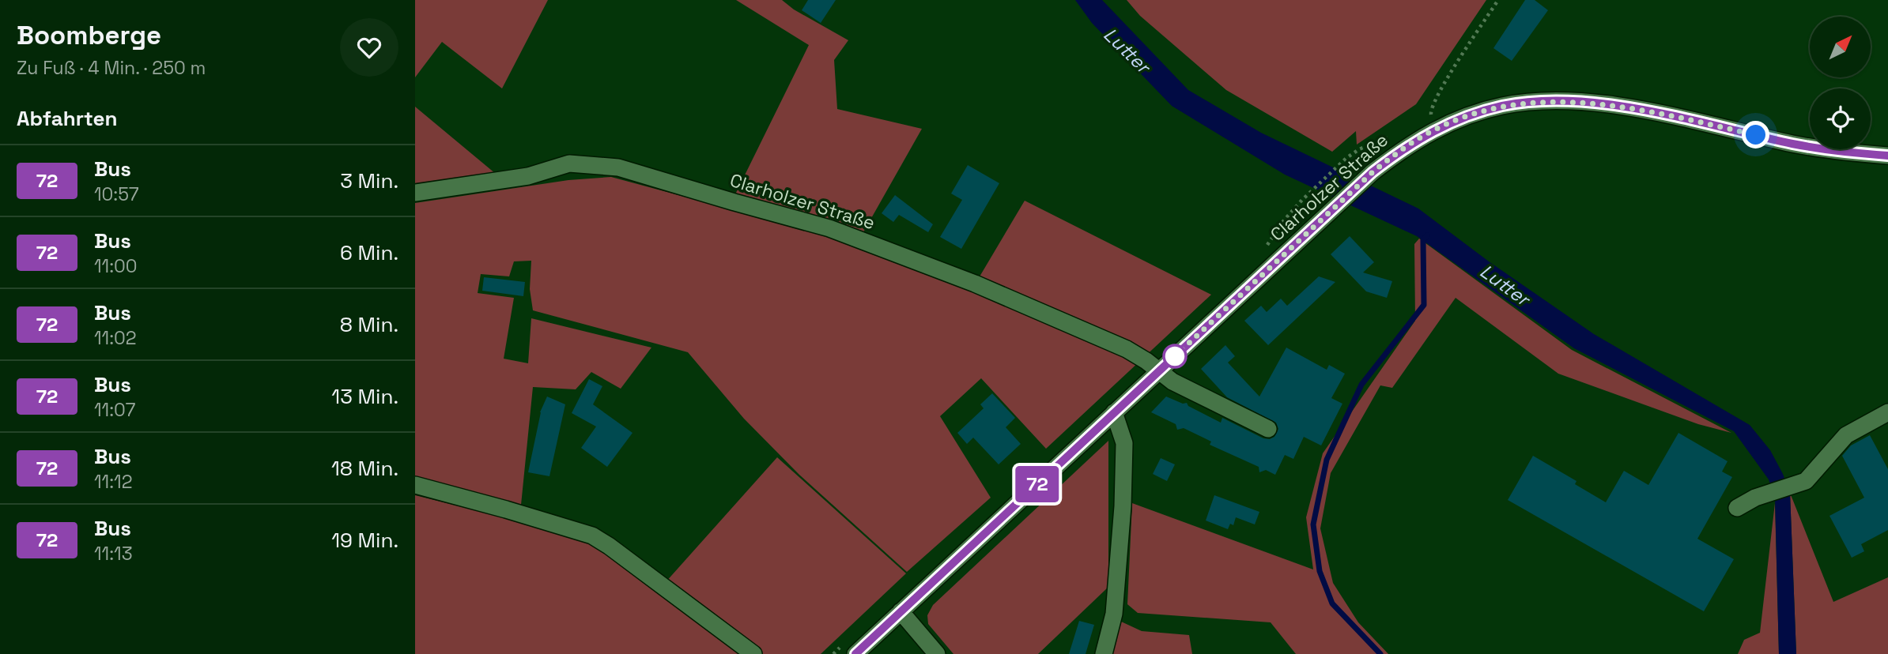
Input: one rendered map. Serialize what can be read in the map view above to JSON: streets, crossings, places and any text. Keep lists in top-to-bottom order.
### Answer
{
  "streets": {
    "street": ["Clarholzer Straße"]
  },
  "water": ["Lutter"],
  "lines": ["bus line 72"],
  "north": "top right",
  "page": {
    "heading": [
      ["Boomberge", "Zu Fuß · 4 Min. · 250 m"],
      "Abfahrten"
    ],
    "on_map": "72",
    "list": [
      {
        "mark": "72",
        "name": "Bus",
        "note": "10:57",
        "value": "3 Min."
      },
      {
        "mark": "72",
        "name": "Bus",
        "note": "11:00",
        "value": "6 Min."
      },
      {
        "mark": "72",
        "name": "Bus",
        "note": "11:02",
        "value": "8 Min."
      },
      {
        "mark": "72",
        "name": "Bus",
        "note": "11:07",
        "value": "13 Min."
      },
      {
        "mark": "72",
        "name": "Bus",
        "note": "11:12",
        "value": "18 Min."
      },
      {
        "mark": "72",
        "name": "Bus",
        "note": "11:13",
        "value": "19 Min."
      }
    ]
  }
}
